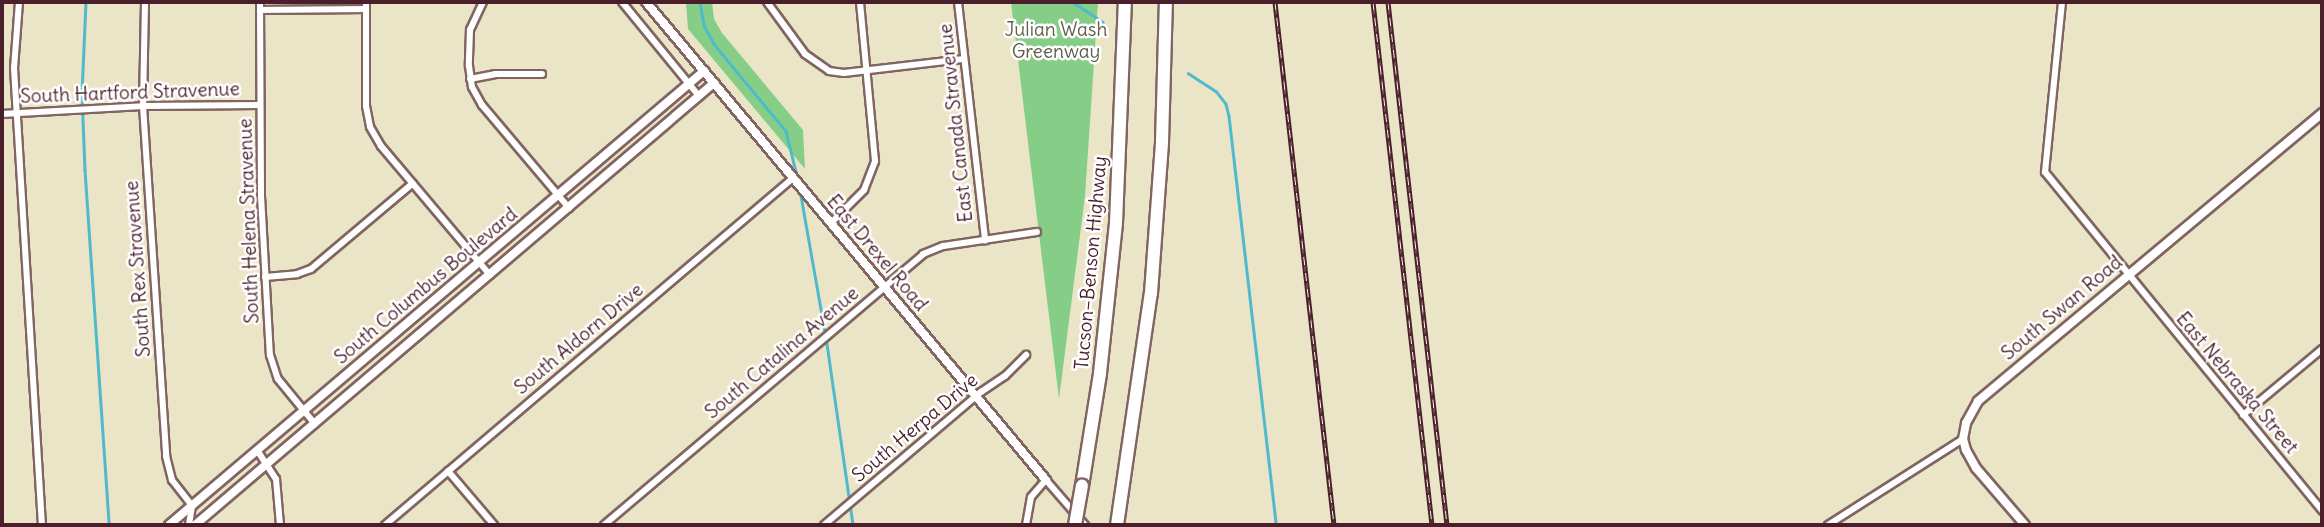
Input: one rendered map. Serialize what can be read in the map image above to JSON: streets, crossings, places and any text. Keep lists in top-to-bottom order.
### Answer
{
  "streets": {
    "highway": ["Tucson–Benson Highway"],
    "street": [
      "South Hartford Stravenue",
      "East Canada Stravenue",
      "South Helena Stravenue",
      "East Drexel Road",
      "South Rex Stravenue",
      "South Columbus Boulevard",
      "South Swan Road",
      "South Aldorn Drive",
      "South Catalina Avenue",
      "East Nebraska Street",
      "South Herpa Drive"
    ]
  },
  "crossings": [
    ["South Hartford Stravenue", "South Helena Stravenue"],
    ["South Hartford Stravenue", "South Rex Stravenue"],
    ["East Canada Stravenue", "South Catalina Avenue"],
    ["South Helena Stravenue", "South Columbus Boulevard"],
    ["East Drexel Road", "South Columbus Boulevard"],
    ["East Drexel Road", "South Aldorn Drive"],
    ["East Drexel Road", "South Catalina Avenue"],
    ["East Drexel Road", "South Herpa Drive"],
    ["South Rex Stravenue", "South Columbus Boulevard"],
    ["South Swan Road", "East Nebraska Street"]
  ],
  "parks": ["Julian Wash Greenway"]
}
